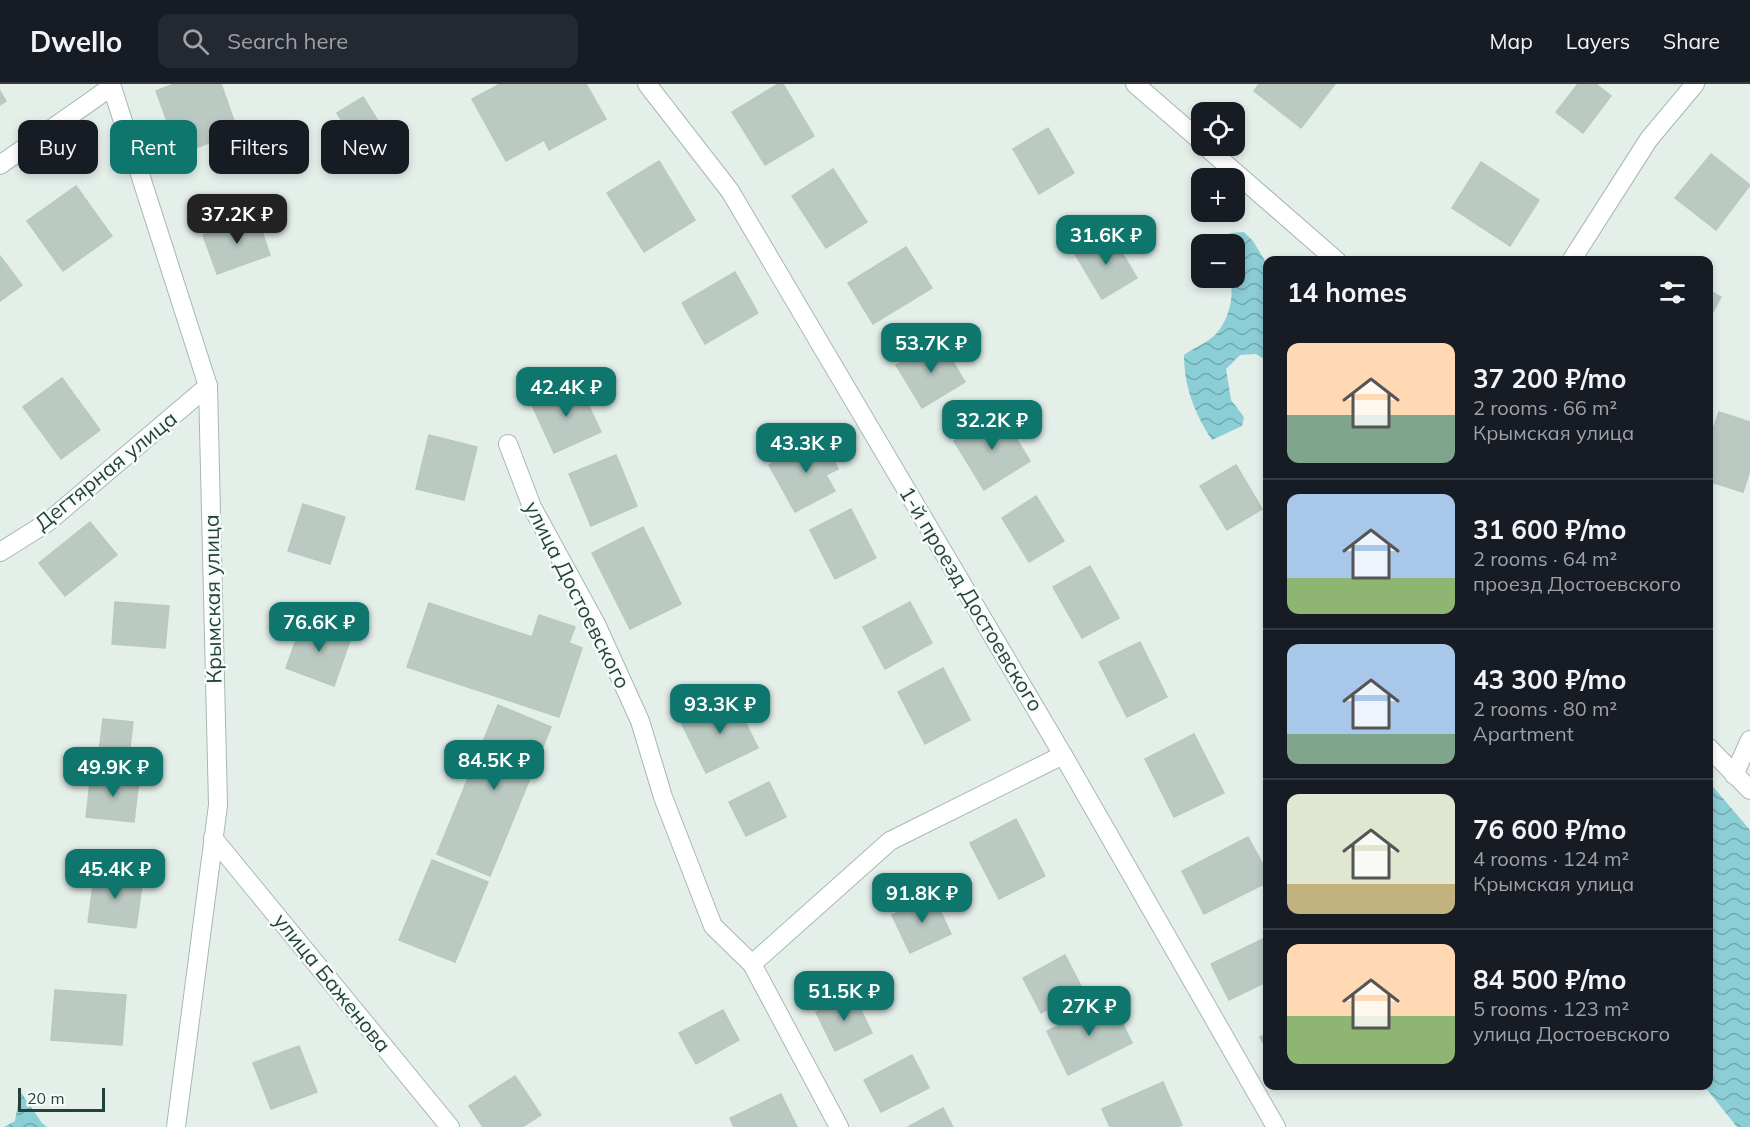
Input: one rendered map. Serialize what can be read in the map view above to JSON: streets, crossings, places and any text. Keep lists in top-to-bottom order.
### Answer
{
  "streets": {
    "street": [
      "Дегтярная улица",
      "улица Достоевского",
      "Крымская улица",
      "1-й проезд Достоевского",
      "улица Баженова"
    ]
  },
  "crossings": [
    ["Дегтярная улица", "Крымская улица"],
    ["Крымская улица", "улица Баженова"]
  ],
  "scale_bar": "20 m",
  "page": {
    "header": "Dwello",
    "search": "Search here",
    "nav": ["Map", "Layers", "Share"],
    "map_buttons": ["+", "−"],
    "chip": [
      "Buy",
      "Rent",
      "Filters",
      "New"
    ],
    "price": [
      "37.2K ₽",
      "31.6K ₽",
      "53.7K ₽",
      "42.4K ₽",
      "32.2K ₽",
      "43.3K ₽",
      "76.6K ₽",
      "93.3K ₽",
      "84.5K ₽",
      "49.9K ₽",
      "45.4K ₽",
      "91.8K ₽",
      "51.5K ₽",
      "27K ₽"
    ],
    "heading": "14 homes",
    "list": [
      {
        "name": "37 200 ₽/mo",
        "note": "2 rooms · 66 m² · Крымская улица"
      },
      {
        "name": "31 600 ₽/mo",
        "note": "2 rooms · 64 m² · проезд Достоевского"
      },
      {
        "name": "43 300 ₽/mo",
        "note": "2 rooms · 80 m² · Apartment"
      },
      {
        "name": "76 600 ₽/mo",
        "note": "4 rooms · 124 m² · Крымская улица"
      },
      {
        "name": "84 500 ₽/mo",
        "note": "5 rooms · 123 m² · улица Достоевского"
      }
    ],
    "scale": "20 m"
  }
}
